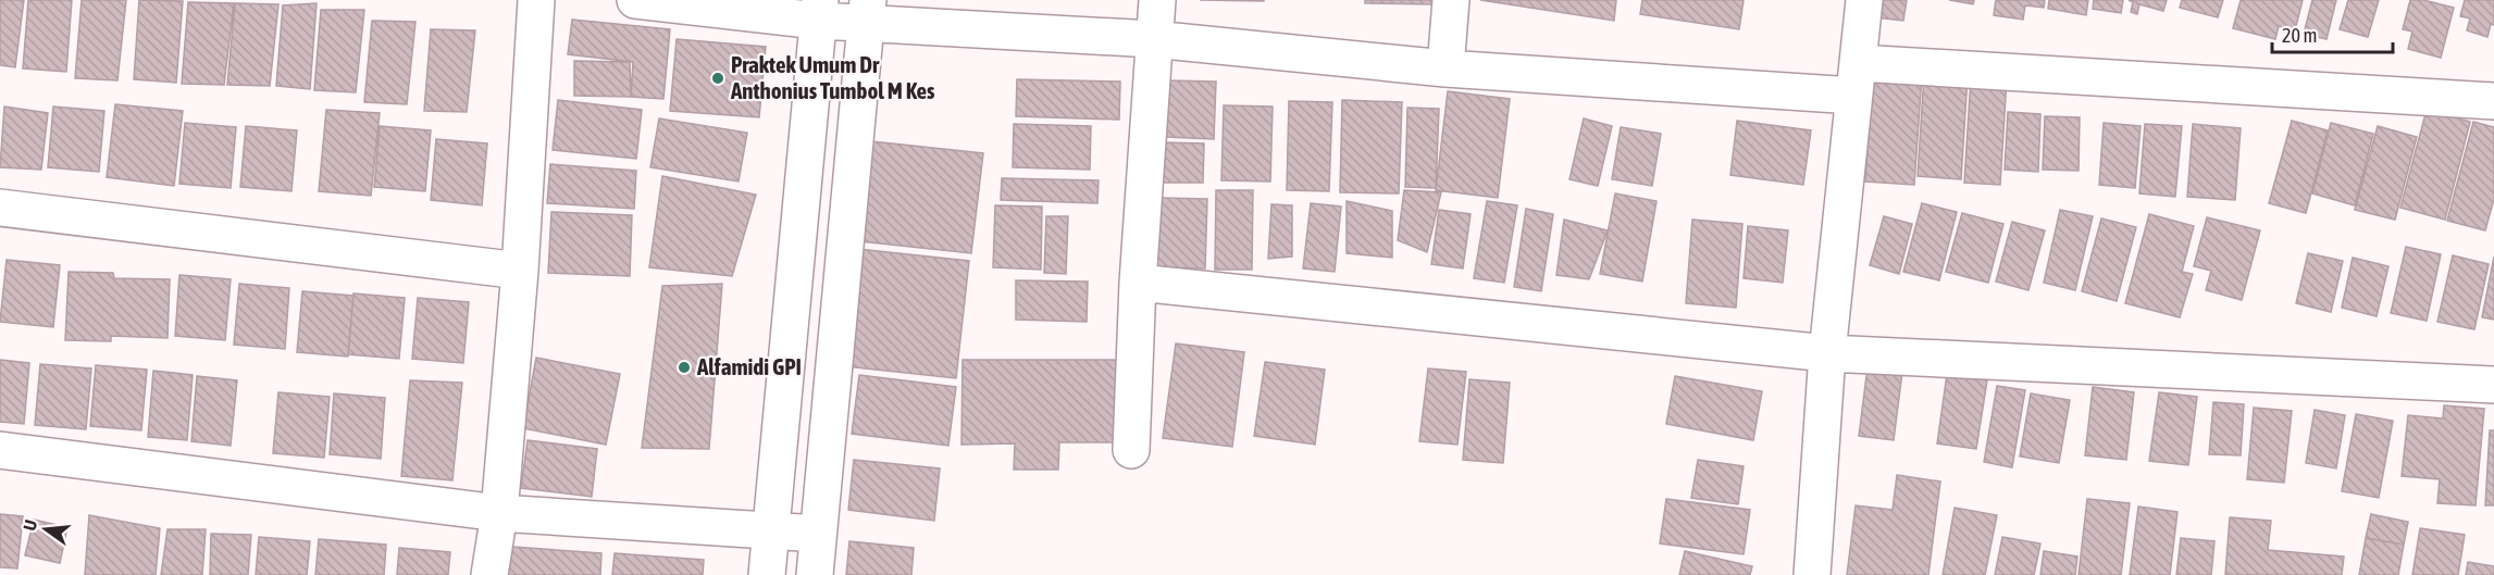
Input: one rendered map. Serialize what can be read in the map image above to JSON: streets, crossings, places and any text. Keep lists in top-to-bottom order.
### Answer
{
  "places": ["Praktek Umum Dr Anthonius Tumbol M Kes", "Alfamidi GPI"],
  "scale_bar": "20 m",
  "north": "left"
}
